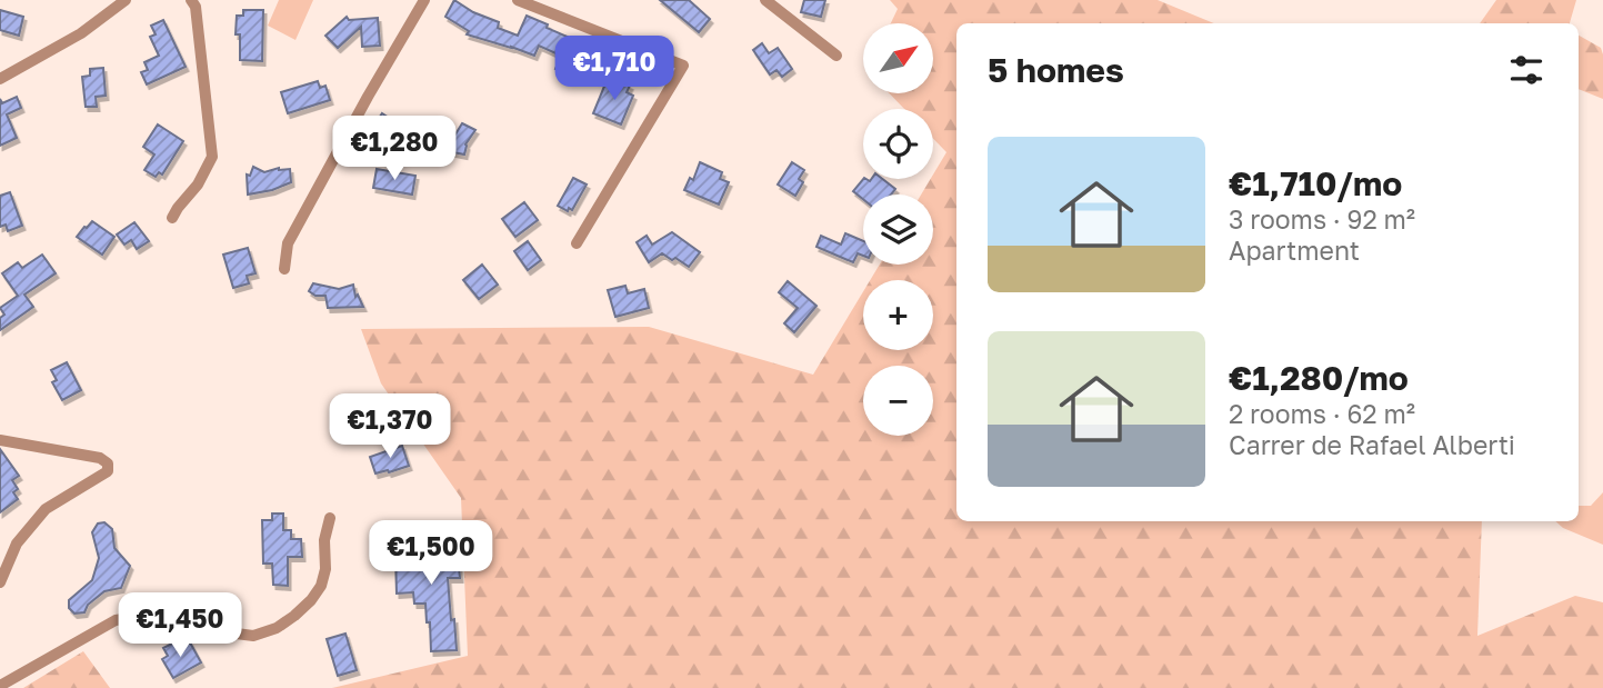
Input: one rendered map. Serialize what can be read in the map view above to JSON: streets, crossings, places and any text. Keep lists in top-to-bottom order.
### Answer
{
  "north": "top right",
  "page": {
    "map_buttons": ["+", "−"],
    "heading": "5 homes",
    "price": [
      "€1,710",
      "€1,280",
      "€1,370",
      "€1,500",
      "€1,450"
    ],
    "list": [
      {
        "name": "€1,710/mo",
        "note": "3 rooms · 92 m² · Apartment"
      },
      {
        "name": "€1,280/mo",
        "note": "2 rooms · 62 m² · Carrer de Rafael Alberti"
      }
    ]
  }
}
